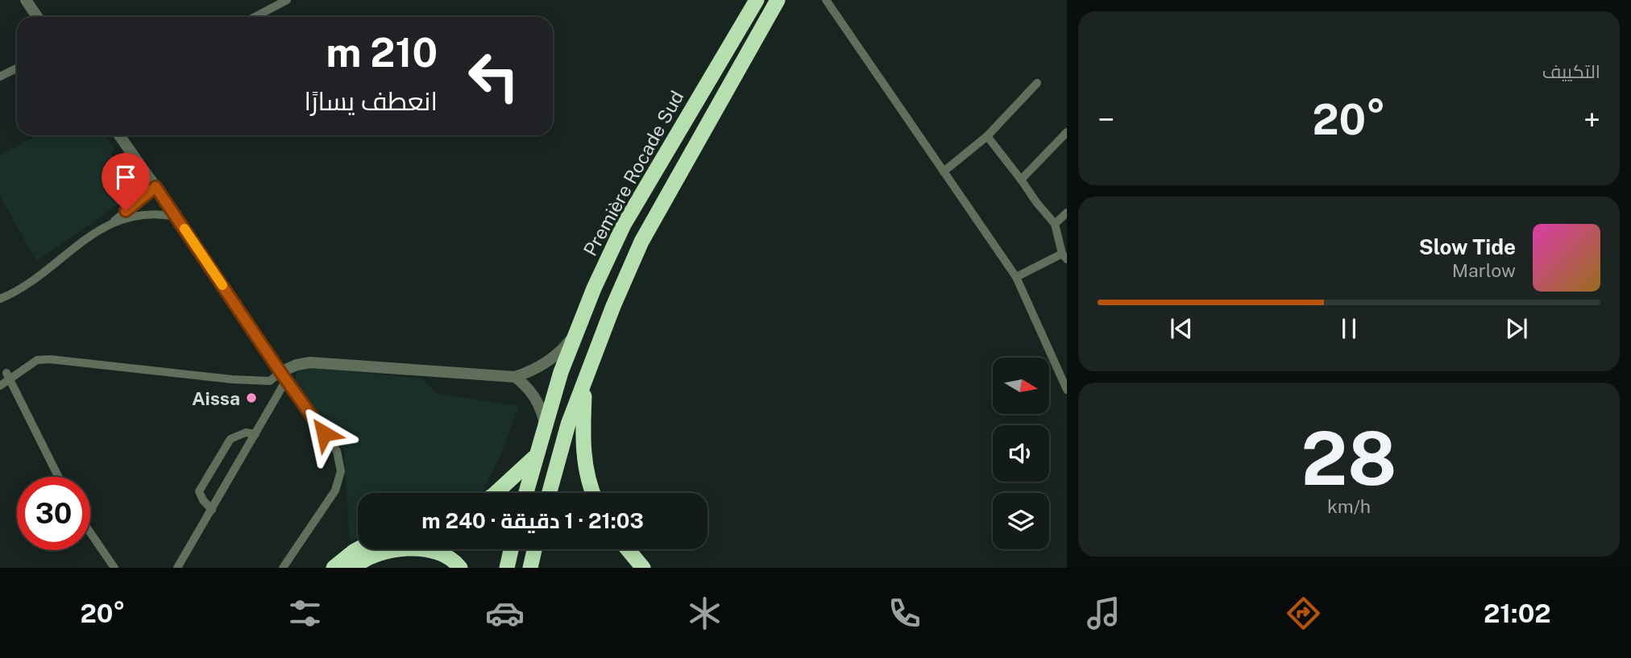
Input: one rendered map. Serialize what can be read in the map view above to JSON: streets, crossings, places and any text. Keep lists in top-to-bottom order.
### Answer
{
  "streets": {
    "highway": ["Première Rocade Sud"]
  },
  "places": ["Aissa"],
  "north": "right",
  "page": {
    "tile": [
      "التكييف",
      ["28", "km/h"]
    ],
    "turn": ["210 m", "انعطف يسارًا"],
    "heat": ["−", "20°", "+"],
    "song": ["Slow Tide", "Marlow"],
    "limit": "30",
    "trip": "21:03 · 1 دقيقة · 240 m",
    "tabs": ["21:02", "20°"]
  }
}
